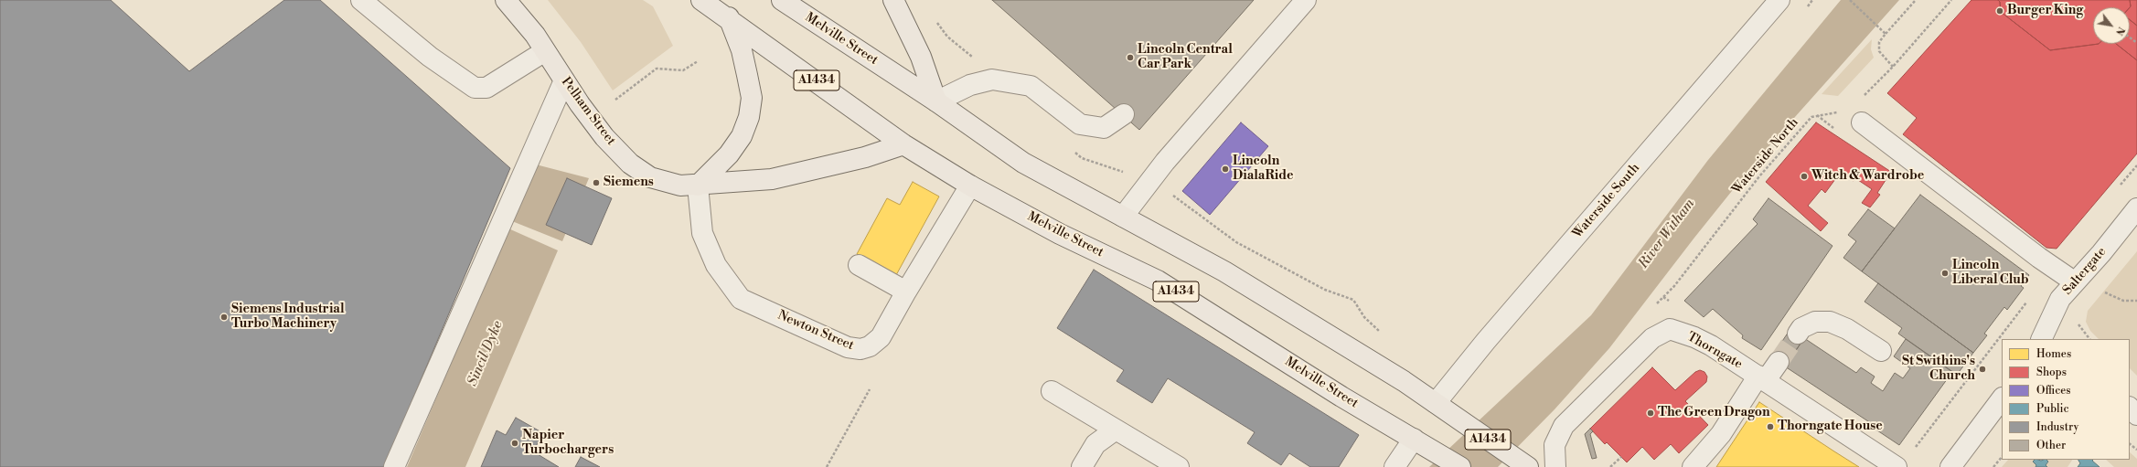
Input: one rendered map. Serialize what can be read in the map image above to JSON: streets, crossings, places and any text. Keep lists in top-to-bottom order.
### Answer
{
  "streets": {
    "main road": ["Melville Street", "A1434", "Pelham Street"],
    "street": [
      "Waterside South",
      "Saltergate",
      "Newton Street",
      "Thorngate"
    ],
    "path": ["Waterside North"]
  },
  "crossings": [
    ["Melville Street", "Pelham Street"],
    ["Melville Street", "Waterside South"],
    ["Melville Street", "Newton Street"],
    ["Pelham Street", "Newton Street"]
  ],
  "water": ["River Witham", "Sincil Dyke"],
  "places": [
    "Burger King",
    "Lincoln Central Car Park",
    "Lincoln DialaRide",
    "Witch & Wardrobe",
    "Siemens",
    "Lincoln Liberal Club",
    "Siemens Industrial Turbo Machinery",
    "St Swithins's Church",
    "The Green Dragon",
    "Thorngate House",
    "Napier Turbochargers"
  ],
  "legend": [
    "Homes",
    "Shops",
    "Offices",
    "Public",
    "Industry",
    "Other"
  ],
  "north": "bottom right"
}
